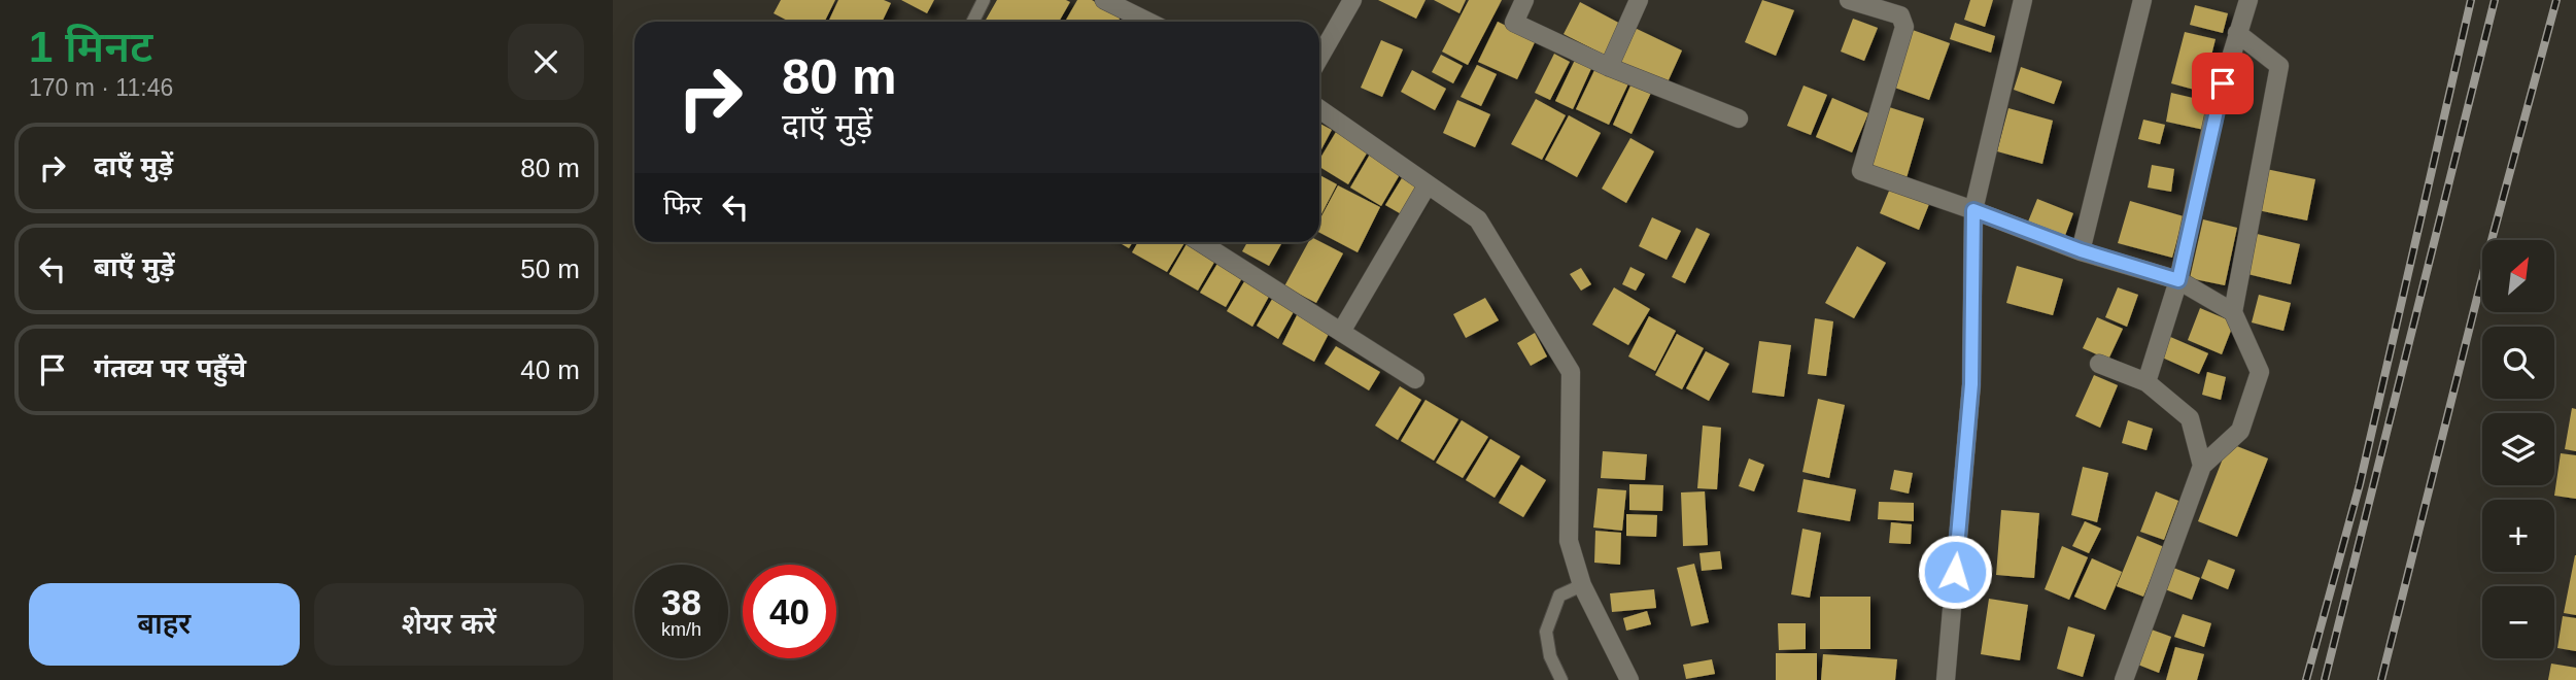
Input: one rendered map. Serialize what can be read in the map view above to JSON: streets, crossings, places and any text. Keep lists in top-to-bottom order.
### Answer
{
  "north": "top right",
  "page": {
    "heading": ["1 मिनट", "170 m · 11:46"],
    "turn": ["80 m", "दाएँ मुड़ें"],
    "list": [
      {
        "name": "दाएँ मुड़ें",
        "value": "80 m"
      },
      {
        "name": "बाएँ मुड़ें",
        "value": "50 m"
      },
      {
        "name": "गंतव्य पर पहुँचे",
        "value": "40 m"
      }
    ],
    "then": "फिर",
    "map_buttons": ["+", "−"],
    "speed": "38 km/h",
    "limit": "40",
    "buttons": ["बाहर", "शेयर करें"]
  }
}
